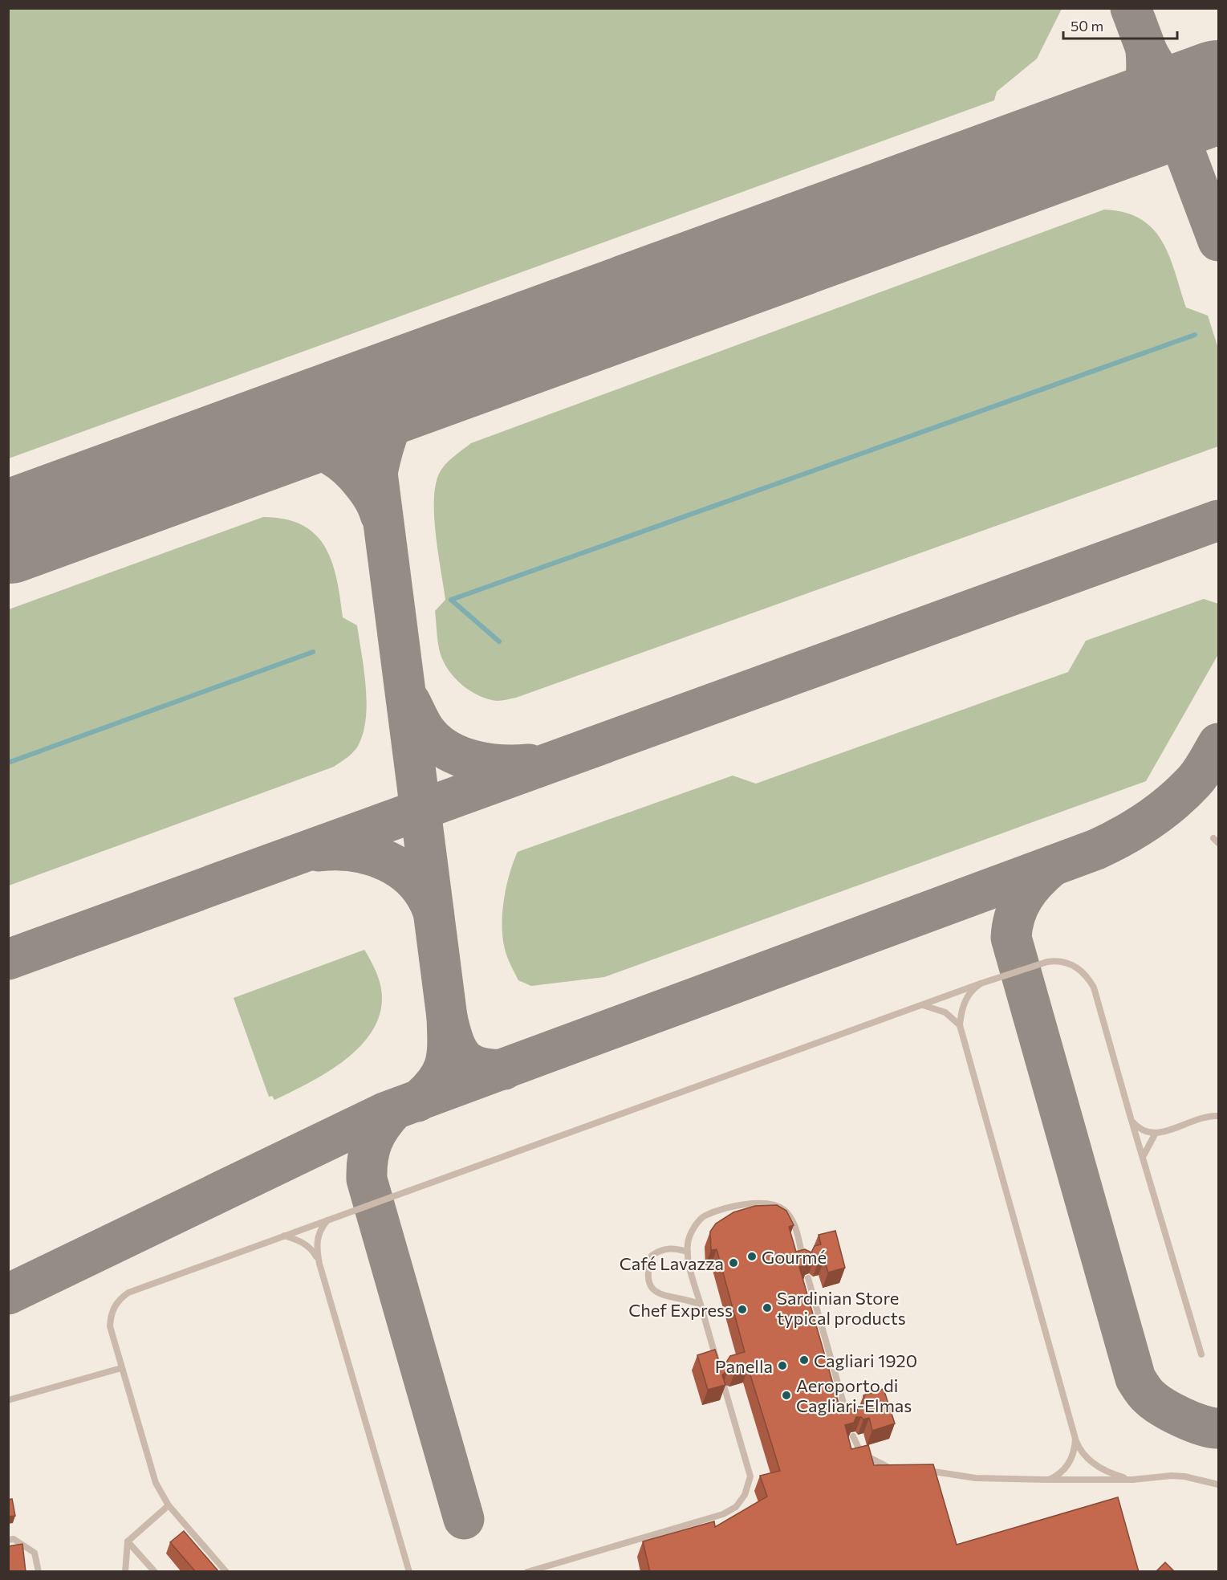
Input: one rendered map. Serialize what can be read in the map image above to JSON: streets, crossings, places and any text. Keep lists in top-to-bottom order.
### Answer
{
  "places": [
    "Gourmé",
    "Café Lavazza",
    "Sardinian Store typical products",
    "Chef Express",
    "Cagliari 1920",
    "Panella",
    "Aeroporto di Cagliari-Elmas"
  ],
  "scale_bar": "50 m"
}
